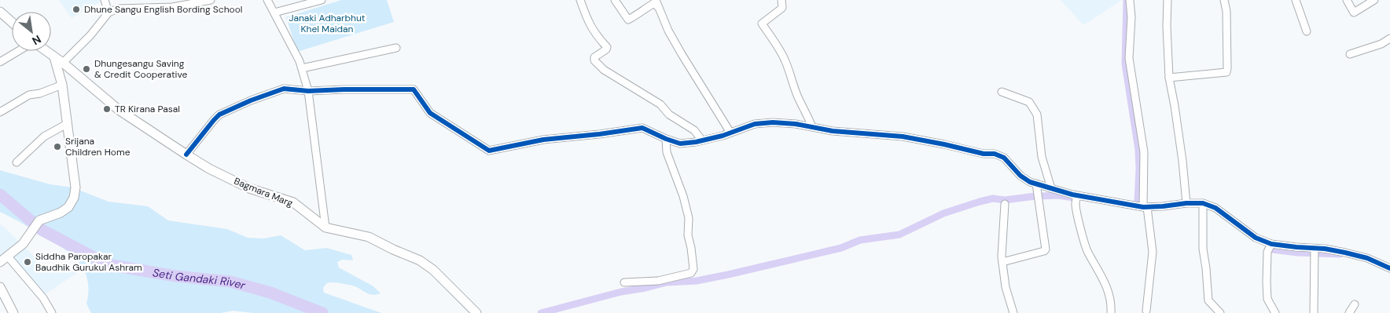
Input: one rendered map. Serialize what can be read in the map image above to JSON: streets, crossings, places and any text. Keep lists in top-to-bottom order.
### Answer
{
  "streets": {
    "main road": ["Bagmara Marg"]
  },
  "water": ["Seti Gandaki River"],
  "parks": ["Janaki Adharbhut Khel Maidan"],
  "places": [
    "Dhune Sangu English Bording School",
    "Dhungesangu Saving & Credit Cooperative",
    "TR Kirana Pasal",
    "Srijana Children Home",
    "Siddha Paropakar Baudhik Gurukul Ashram"
  ],
  "north": "bottom right"
}
